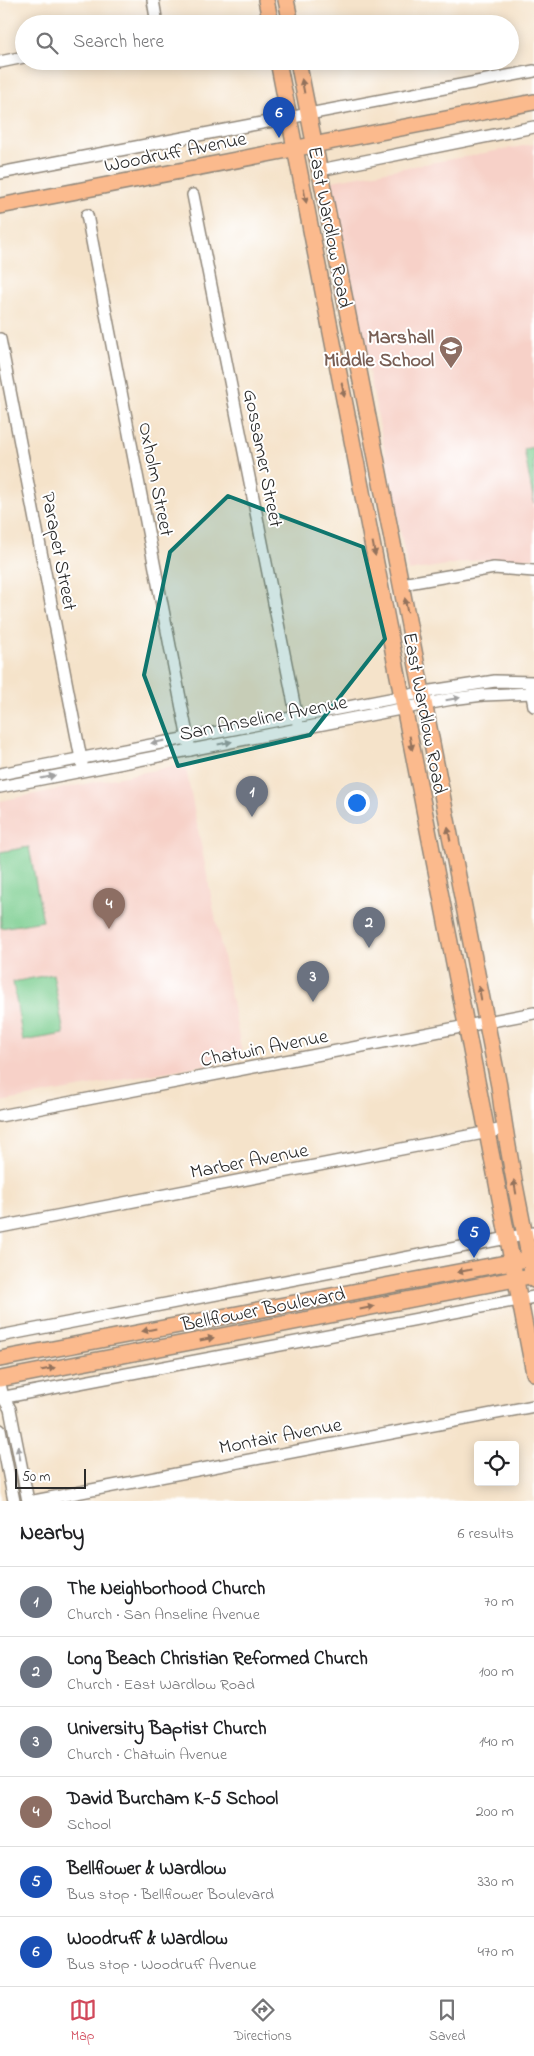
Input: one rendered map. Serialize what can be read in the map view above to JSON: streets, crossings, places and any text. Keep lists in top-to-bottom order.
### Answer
{
  "streets": {
    "main road": ["Woodruff Avenue", "East Wardlow Road", "Bellflower Boulevard"],
    "street": [
      "Gossamer Street",
      "Oxholm Street",
      "Parapet Street",
      "San Anseline Avenue",
      "Chatwin Avenue",
      "Marber Avenue",
      "Montair Avenue"
    ]
  },
  "crossings": [
    ["Woodruff Avenue", "East Wardlow Road"],
    ["East Wardlow Road", "San Anseline Avenue"],
    ["East Wardlow Road", "Chatwin Avenue"],
    ["East Wardlow Road", "Marber Avenue"],
    ["East Wardlow Road", "Bellflower Boulevard"],
    ["Gossamer Street", "San Anseline Avenue"],
    ["Oxholm Street", "San Anseline Avenue"],
    ["Parapet Street", "San Anseline Avenue"]
  ],
  "places": {
    "school or university": ["Marshall Middle School"]
  },
  "scale_bar": "50 m",
  "page": {
    "search": "Search here",
    "pins": [
      "6",
      "1",
      "4",
      "2",
      "3",
      "5"
    ],
    "scale": "50 m",
    "heading": ["Nearby", "6 results"],
    "list": [
      {
        "mark": "1",
        "name": "The Neighborhood Church",
        "note": "Church · San Anseline Avenue",
        "value": "70 m"
      },
      {
        "mark": "2",
        "name": "Long Beach Christian Reformed Church",
        "note": "Church · East Wardlow Road",
        "value": "100 m"
      },
      {
        "mark": "3",
        "name": "University Baptist Church",
        "note": "Church · Chatwin Avenue",
        "value": "140 m"
      },
      {
        "mark": "4",
        "name": "David Burcham K-5 School",
        "note": "School",
        "value": "200 m"
      },
      {
        "mark": "5",
        "name": "Bellflower & Wardlow",
        "note": "Bus stop · Bellflower Boulevard",
        "value": "330 m"
      },
      {
        "mark": "6",
        "name": "Woodruff & Wardlow",
        "note": "Bus stop · Woodruff Avenue",
        "value": "470 m"
      }
    ],
    "nav": ["Map", "Directions", "Saved"]
  }
}
